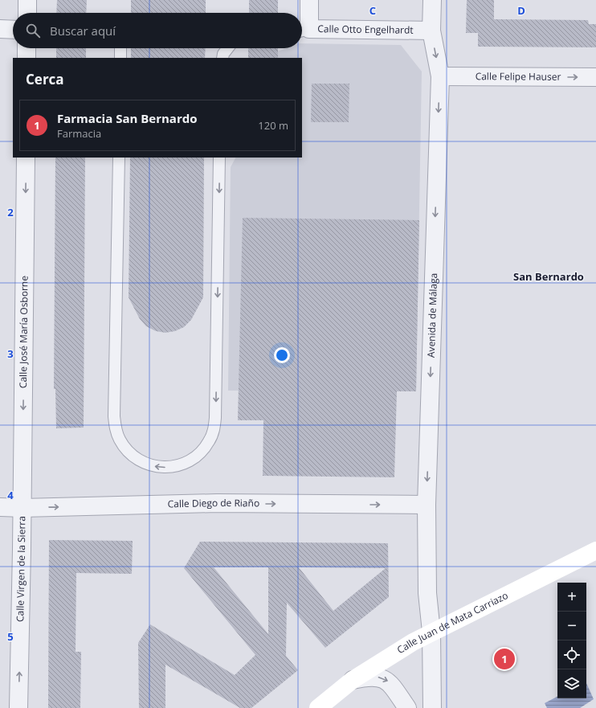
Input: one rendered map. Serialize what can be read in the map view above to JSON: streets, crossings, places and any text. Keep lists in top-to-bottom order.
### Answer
{
  "streets": {
    "main road": ["Calle Juan de Mata Carriazo"],
    "street": [
      "Calle Otto Engelhardt",
      "Calle Felipe Hauser",
      "Avenida de Málaga",
      "Calle José María Osborne",
      "Calle Diego de Riaño",
      "Calle Virgen de la Sierra"
    ]
  },
  "crossings": [
    ["Calle Otto Engelhardt", "Avenida de Málaga"],
    ["Calle Felipe Hauser", "Avenida de Málaga"],
    ["Avenida de Málaga", "Calle Diego de Riaño"],
    ["Avenida de Málaga", "Calle Juan de Mata Carriazo"],
    ["Calle José María Osborne", "Calle Diego de Riaño"],
    ["Calle José María Osborne", "Calle Virgen de la Sierra"],
    ["Calle Diego de Riaño", "Calle Virgen de la Sierra"]
  ],
  "one_way": [
    "Calle Felipe Hauser",
    "Avenida de Málaga",
    "Calle José María Osborne",
    "Calle Diego de Riaño",
    "Calle Virgen de la Sierra"
  ],
  "districts": ["San Bernardo"],
  "page": {
    "search": "Buscar aquí",
    "heading": "Cerca",
    "list": [
      {
        "mark": "1",
        "name": "Farmacia San Bernardo",
        "note": "Farmacia",
        "value": "120 m"
      }
    ],
    "map_buttons": ["+", "−"],
    "pins": "1"
  },
  "grid": {
    "columns": ["C", "D"],
    "rows": [
      "2",
      "3",
      "4",
      "5"
    ]
  }
}
